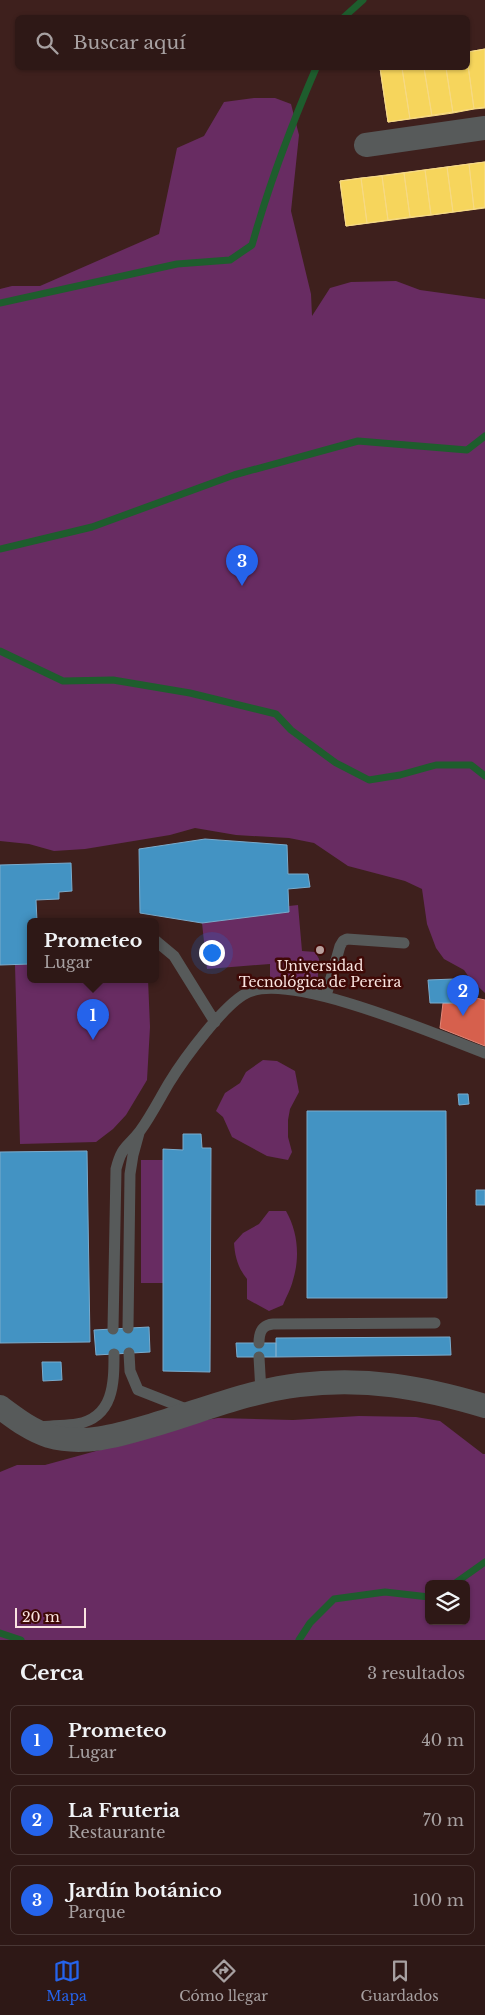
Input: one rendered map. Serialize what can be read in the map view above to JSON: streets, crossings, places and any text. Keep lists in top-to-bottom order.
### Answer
{
  "places": ["Universidad Tecnológica de Pereira"],
  "scale_bar": "20 m",
  "page": {
    "search": "Buscar aquí",
    "pins": ["3", "2", "1"],
    "popup": ["Prometeo", "Lugar"],
    "scale": "20 m",
    "heading": ["Cerca", "3 resultados"],
    "list": [
      {
        "mark": "1",
        "name": "Prometeo",
        "note": "Lugar",
        "value": "40 m"
      },
      {
        "mark": "2",
        "name": "La Fruteria",
        "note": "Restaurante",
        "value": "70 m"
      },
      {
        "mark": "3",
        "name": "Jardín botánico",
        "note": "Parque",
        "value": "100 m"
      }
    ],
    "nav": ["Mapa", "Cómo llegar", "Guardados"]
  }
}
